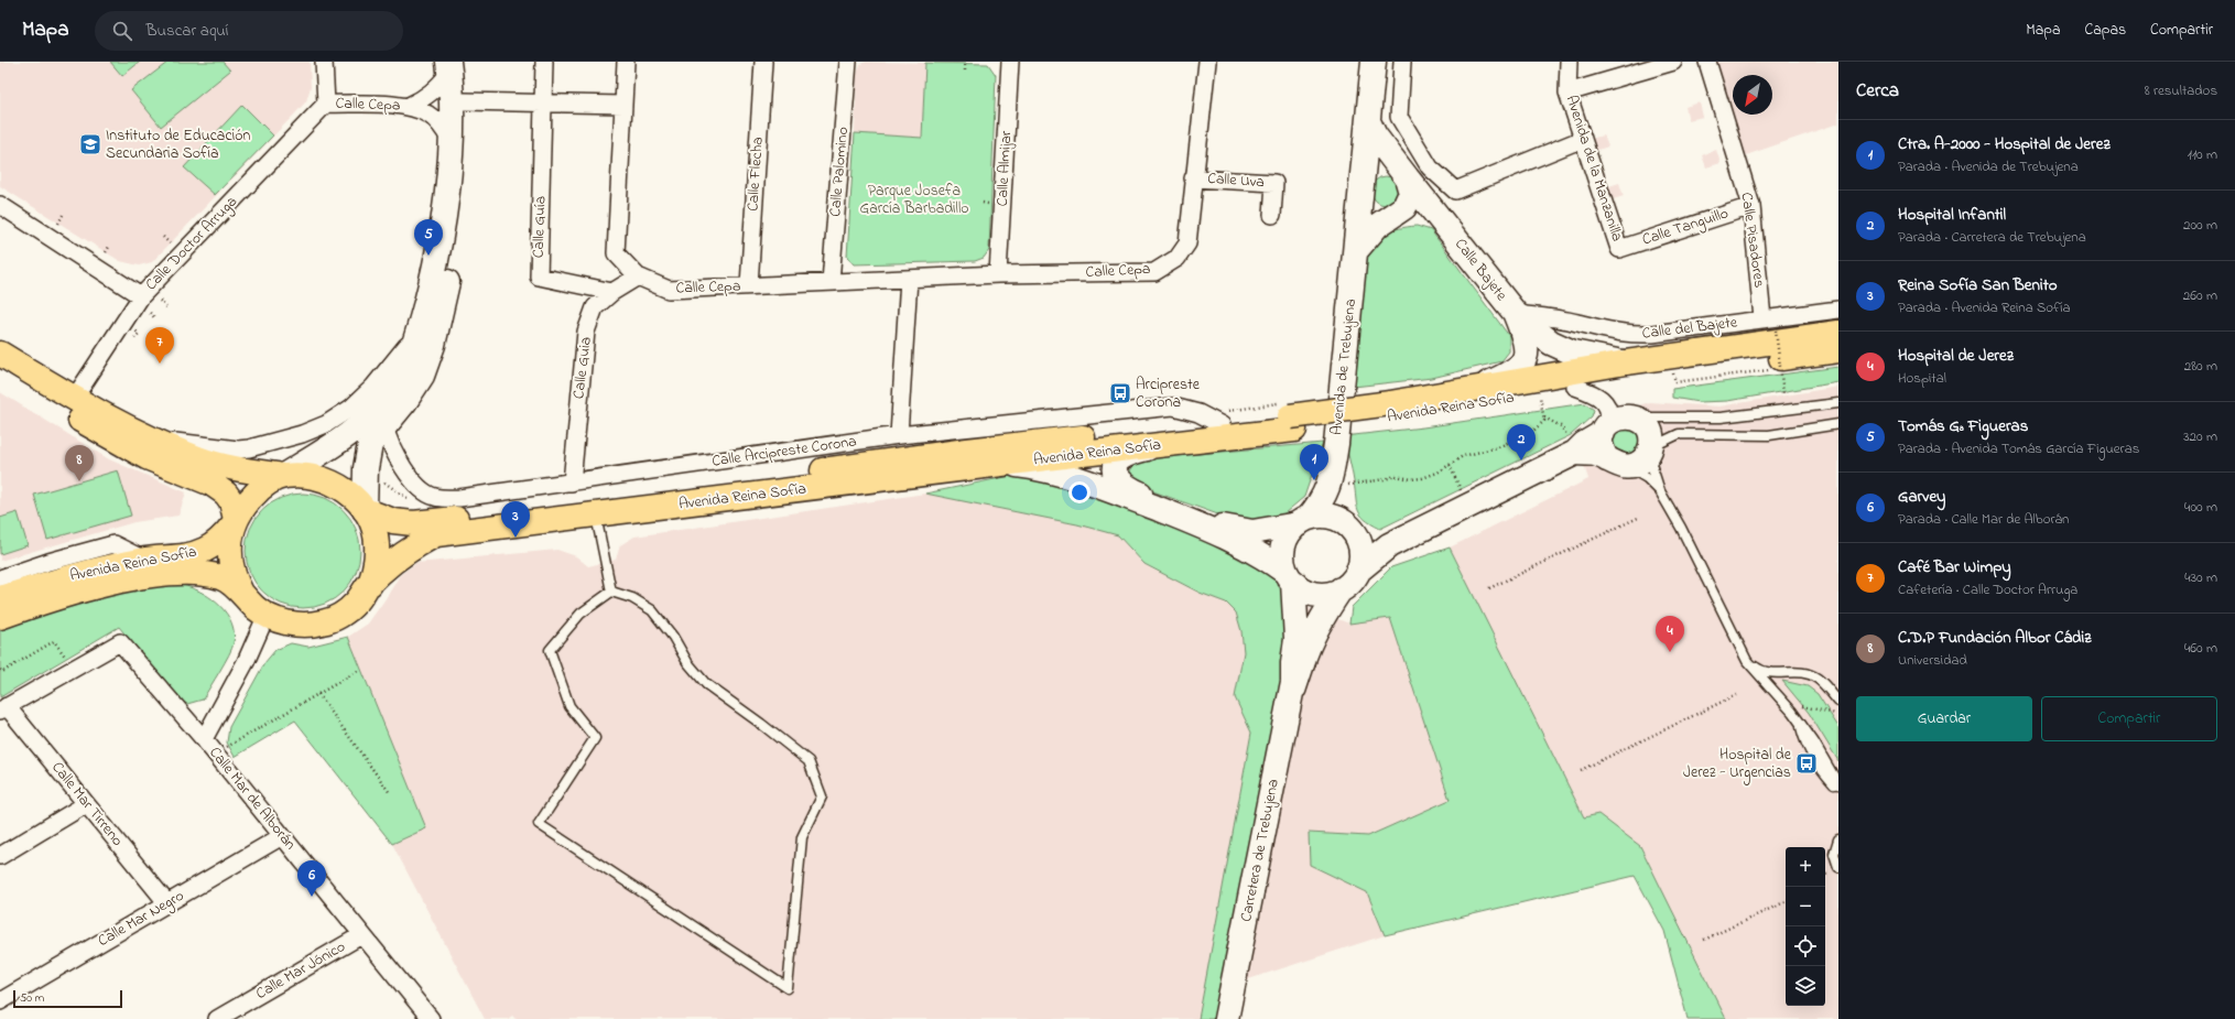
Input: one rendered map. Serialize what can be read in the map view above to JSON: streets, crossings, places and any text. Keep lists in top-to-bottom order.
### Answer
{
  "streets": {
    "main road": [
      "Calle Bajete",
      "Avenida de Trebujena",
      "Avenida Reina Sofía",
      "Carretera de Trebujena"
    ],
    "street": [
      "Calle Cepa",
      "Calle Almijar",
      "Avenida de la Manzanilla",
      "Calle Palomino",
      "Calle Flecha",
      "Calle Uva",
      "Calle Guía",
      "Calle Tanguillo",
      "Calle Pisadores",
      "Calle Doctor Arruga",
      "Calle del Bajete",
      "Calle Guia",
      "Calle Arcipreste Corona",
      "Calle Mar de Alborán",
      "Calle Mar Tirreno",
      "Calle Mar Negro",
      "Calle Mar Jónico"
    ]
  },
  "crossings": [
    ["Calle Cepa", "Calle Almijar"],
    ["Calle Cepa", "Calle Palomino"],
    ["Calle Cepa", "Calle Flecha"],
    ["Calle Cepa", "Calle Uva"],
    ["Calle Cepa", "Calle Doctor Arruga"],
    ["Calle Cepa", "Calle Guia"],
    ["Avenida de la Manzanilla", "Calle Tanguillo"],
    ["Calle Guía", "Calle Guia"],
    ["Calle Tanguillo", "Calle Pisadores"],
    ["Calle Pisadores", "Calle del Bajete"],
    ["Calle Bajete", "Calle del Bajete"],
    ["Calle Bajete", "Avenida de Trebujena"],
    ["Avenida de Trebujena", "Carretera de Trebujena"],
    ["Calle Guia", "Calle Arcipreste Corona"],
    ["Avenida Reina Sofía", "Calle Arcipreste Corona"],
    ["Calle Mar de Alborán", "Calle Mar Negro"],
    ["Calle Mar de Alborán", "Calle Mar Jónico"],
    ["Calle Mar Tirreno", "Calle Mar Negro"]
  ],
  "parks": ["Parque Josefa García Barbadillo"],
  "places": {
    "school or university": ["Instituto de Educación Secundaria Sofía"],
    "bus stop": ["Arcipreste Corona", "Hospital de Jerez - Urgencias"]
  },
  "scale_bar": "50 m",
  "north": "bottom left",
  "page": {
    "header": "Mapa",
    "search": "Buscar aquí",
    "nav": ["Mapa", "Capas", "Compartir"],
    "heading": ["Cerca", "8 resultados"],
    "list": [
      {
        "mark": "1",
        "name": "Ctra. A-2000 - Hospital de Jerez",
        "note": "Parada · Avenida de Trebujena",
        "value": "110 m"
      },
      {
        "mark": "2",
        "name": "Hospital Infantil",
        "note": "Parada · Carretera de Trebujena",
        "value": "200 m"
      },
      {
        "mark": "3",
        "name": "Reina Sofía San Benito",
        "note": "Parada · Avenida Reina Sofía",
        "value": "260 m"
      },
      {
        "mark": "4",
        "name": "Hospital de Jerez",
        "note": "Hospital",
        "value": "280 m"
      },
      {
        "mark": "5",
        "name": "Tomás Gª Figueras",
        "note": "Parada · Avenida Tomás García Figueras",
        "value": "320 m"
      },
      {
        "mark": "6",
        "name": "Garvey",
        "note": "Parada · Calle Mar de Alborán",
        "value": "400 m"
      },
      {
        "mark": "7",
        "name": "Café Bar Wimpy",
        "note": "Cafetería · Calle Doctor Arruga",
        "value": "430 m"
      },
      {
        "mark": "8",
        "name": "C.D.P Fundación Albor Cádiz",
        "note": "Universidad",
        "value": "460 m"
      }
    ],
    "pins": [
      "5",
      "7",
      "2",
      "1",
      "8",
      "3",
      "4",
      "6"
    ],
    "buttons": ["Guardar", "Compartir"],
    "map_buttons": ["+", "−"],
    "scale": "50 m"
  }
}
